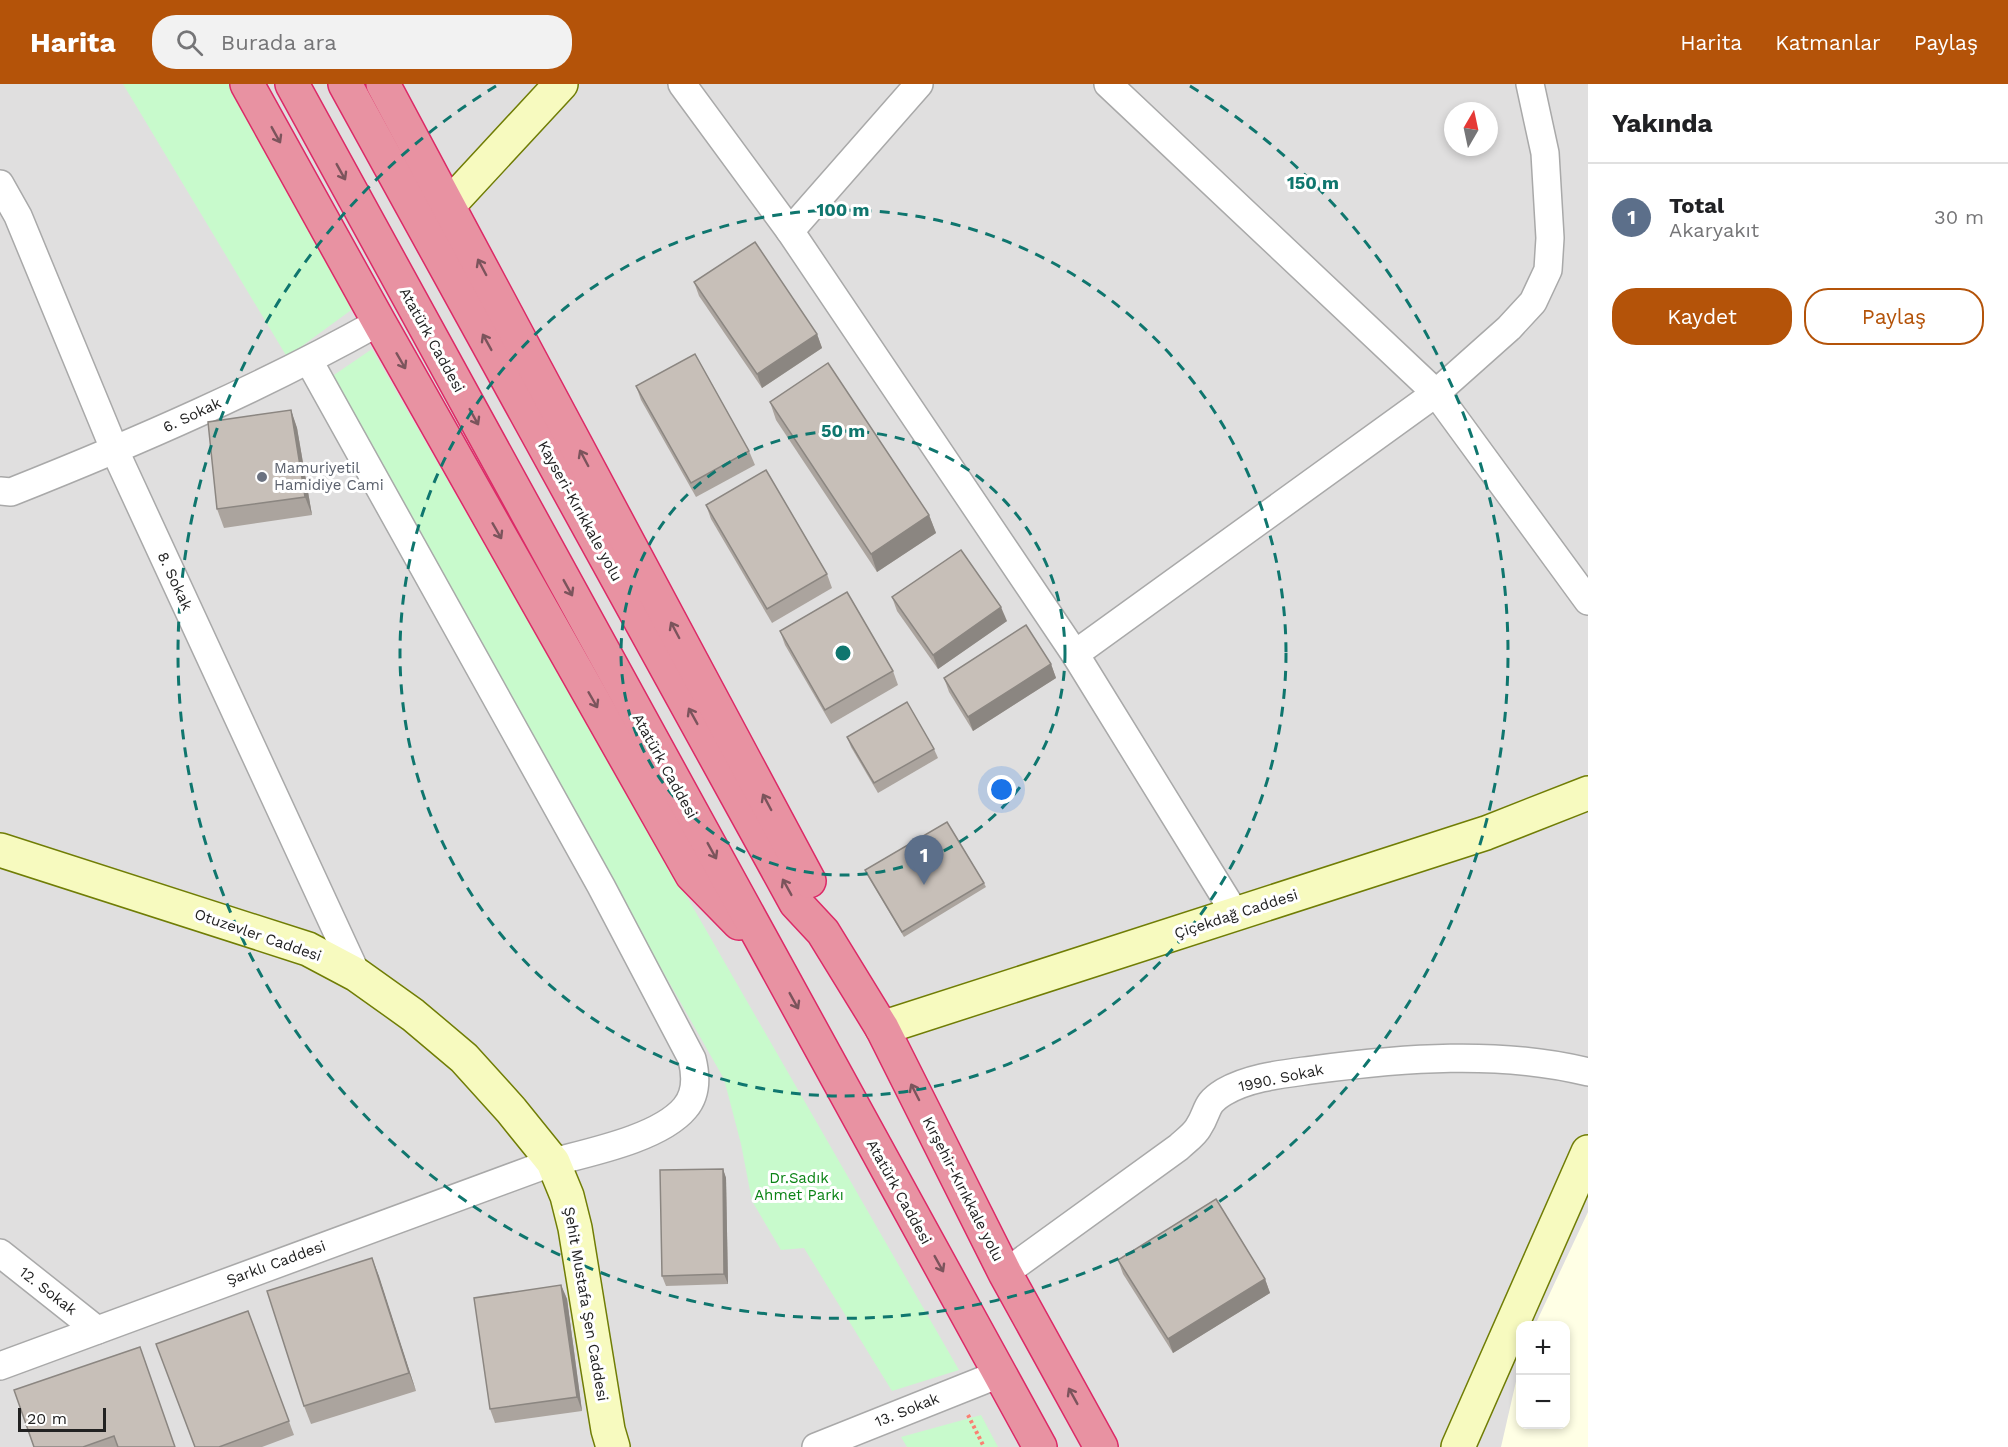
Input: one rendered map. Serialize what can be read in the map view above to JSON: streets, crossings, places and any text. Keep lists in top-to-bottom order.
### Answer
{
  "streets": {
    "highway": ["Atatürk Caddesi", "Kayseri-Kırıkkale yolu", "Kırşehir-Kırıkkale yolu"],
    "street": [
      "6. Sokak",
      "8. Sokak",
      "Çiçekdağ Caddesi",
      "Otuzevler Caddesi",
      "1990. Sokak",
      "Şarklı Caddesi",
      "12. Sokak",
      "Şehit Mustafa Şen Caddesi",
      "13. Sokak"
    ]
  },
  "crossings": [
    ["Atatürk Caddesi", "13. Sokak"],
    ["6. Sokak", "8. Sokak"],
    ["6. Sokak", "Şarklı Caddesi"],
    ["Kayseri-Kırıkkale yolu", "Kırşehir-Kırıkkale yolu"],
    ["8. Sokak", "Otuzevler Caddesi"],
    ["Çiçekdağ Caddesi", "Kırşehir-Kırıkkale yolu"],
    ["Otuzevler Caddesi", "Şarklı Caddesi"],
    ["Otuzevler Caddesi", "Şehit Mustafa Şen Caddesi"],
    ["1990. Sokak", "Kırşehir-Kırıkkale yolu"],
    ["Şarklı Caddesi", "12. Sokak"],
    ["Şarklı Caddesi", "Şehit Mustafa Şen Caddesi"]
  ],
  "one_way": ["Kırşehir-Kırıkkale yolu"],
  "parks": ["Dr.Sadık Ahmet Parkı"],
  "places": ["Mamuriyetil Hamidiye Cami"],
  "scale_bar": "20 m",
  "north": "top",
  "page": {
    "header": "Harita",
    "search": "Burada ara",
    "nav": ["Harita", "Katmanlar", "Paylaş"],
    "heading": "Yakında",
    "list": [
      {
        "mark": "1",
        "name": "Total",
        "note": "Akaryakıt",
        "value": "30 m"
      }
    ],
    "buttons": ["Kaydet", "Paylaş"],
    "pins": "1",
    "map_buttons": ["+", "−"],
    "scale": "20 m"
  },
  "rings": ["150 m", "100 m", "50 m"]
}
